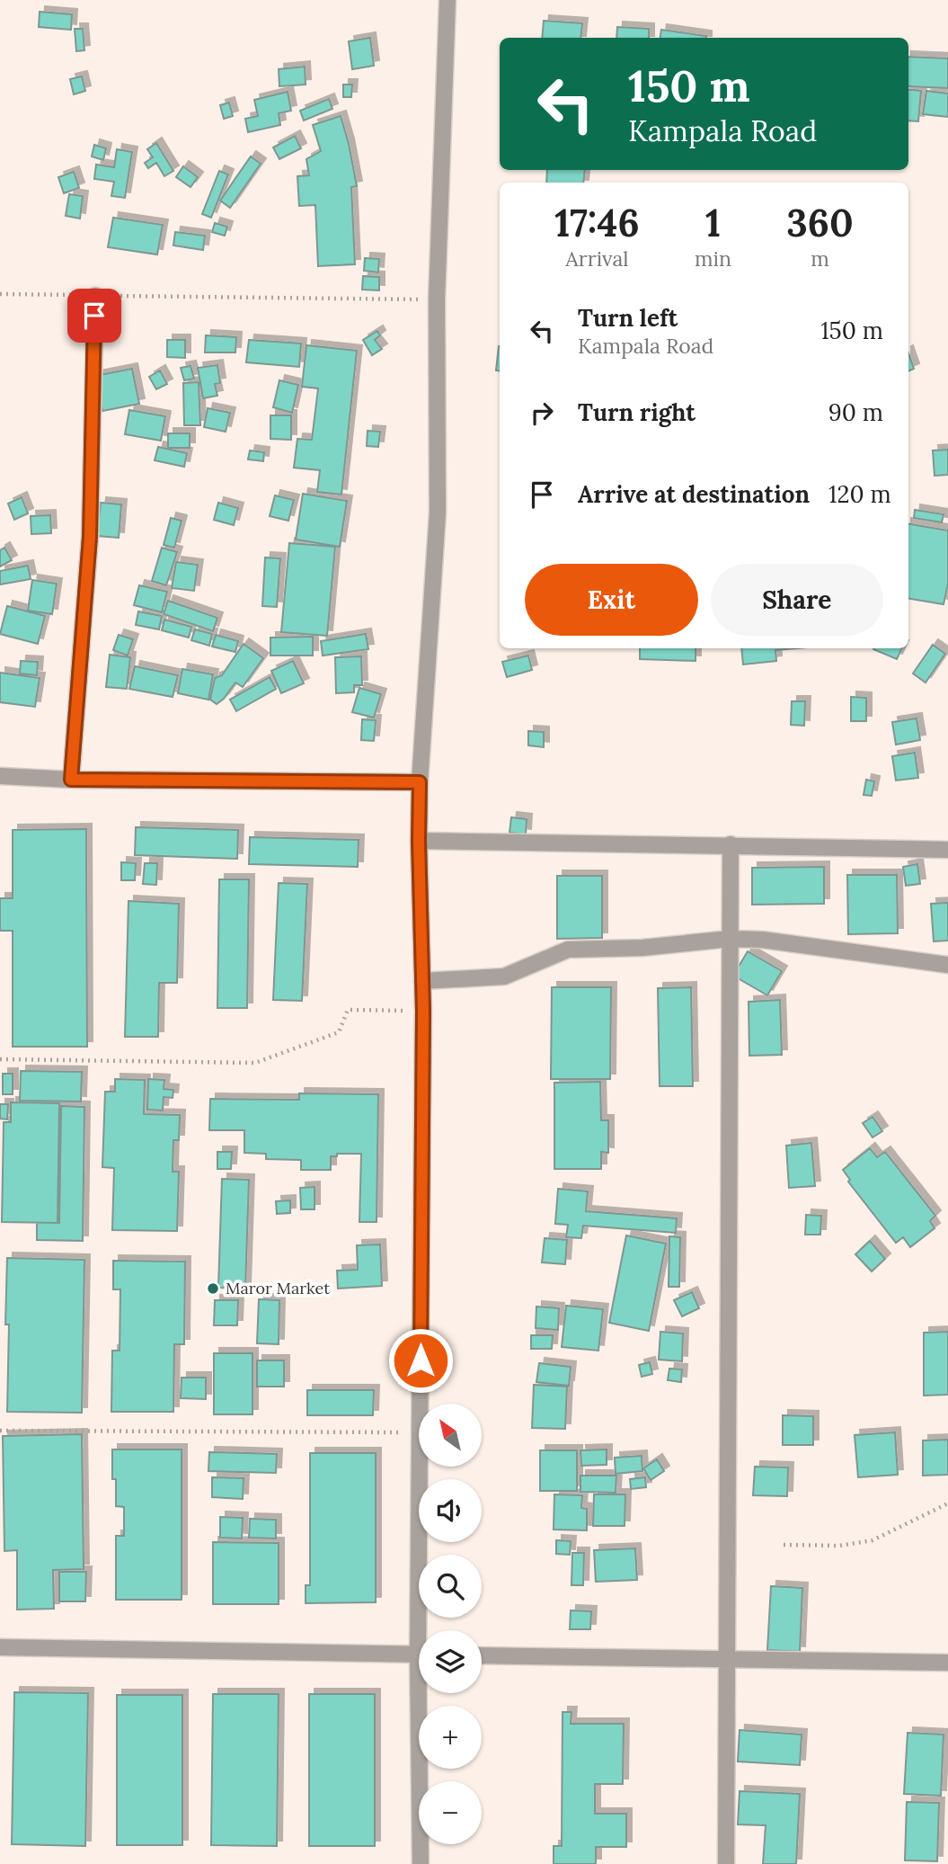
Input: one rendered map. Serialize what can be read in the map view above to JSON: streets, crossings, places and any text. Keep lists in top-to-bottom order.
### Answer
{
  "places": ["Maror Market"],
  "north": "top left",
  "page": {
    "turn": ["150 m", "Kampala Road"],
    "eta": [
      "17:46",
      "Arrival",
      "1",
      "min",
      "360",
      "m"
    ],
    "list": [
      {
        "name": "Turn left",
        "note": "Kampala Road",
        "value": "150 m"
      },
      {
        "name": "Turn right",
        "value": "90 m"
      },
      {
        "name": "Arrive at destination",
        "value": "120 m"
      }
    ],
    "buttons": ["Exit", "Share"],
    "map_buttons": ["+", "−"]
  }
}
